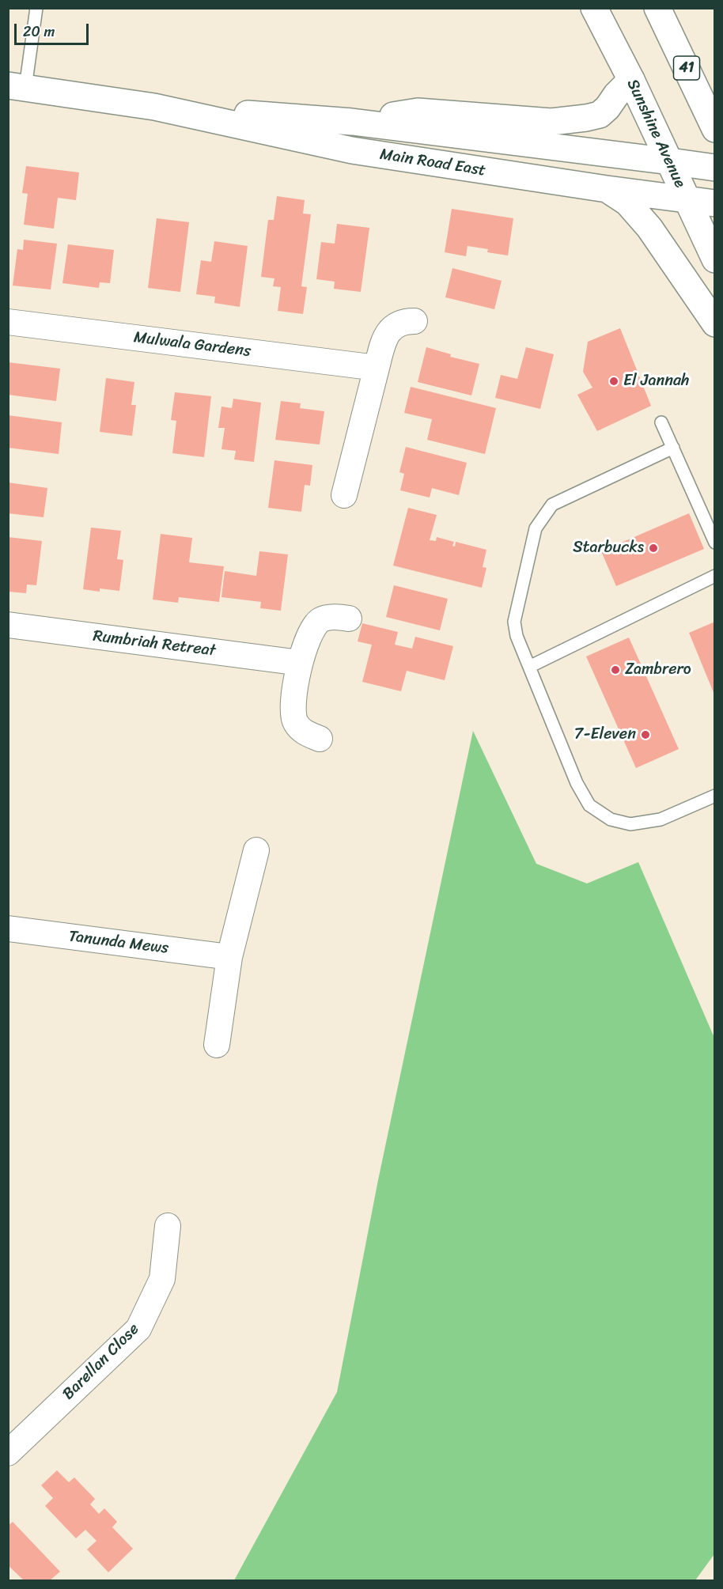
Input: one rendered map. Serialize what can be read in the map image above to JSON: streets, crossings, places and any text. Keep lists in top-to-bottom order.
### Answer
{
  "streets": {
    "main road": ["41", "Sunshine Avenue", "Main Road East"],
    "street": [
      "Mulwala Gardens",
      "Rumbriah Retreat",
      "Tanunda Mews",
      "Barellan Close"
    ]
  },
  "crossings": [
    ["Sunshine Avenue", "Main Road East"]
  ],
  "places": [
    "El Jannah",
    "Starbucks",
    "Zambrero",
    "7-Eleven"
  ],
  "scale_bar": "20 m"
}
